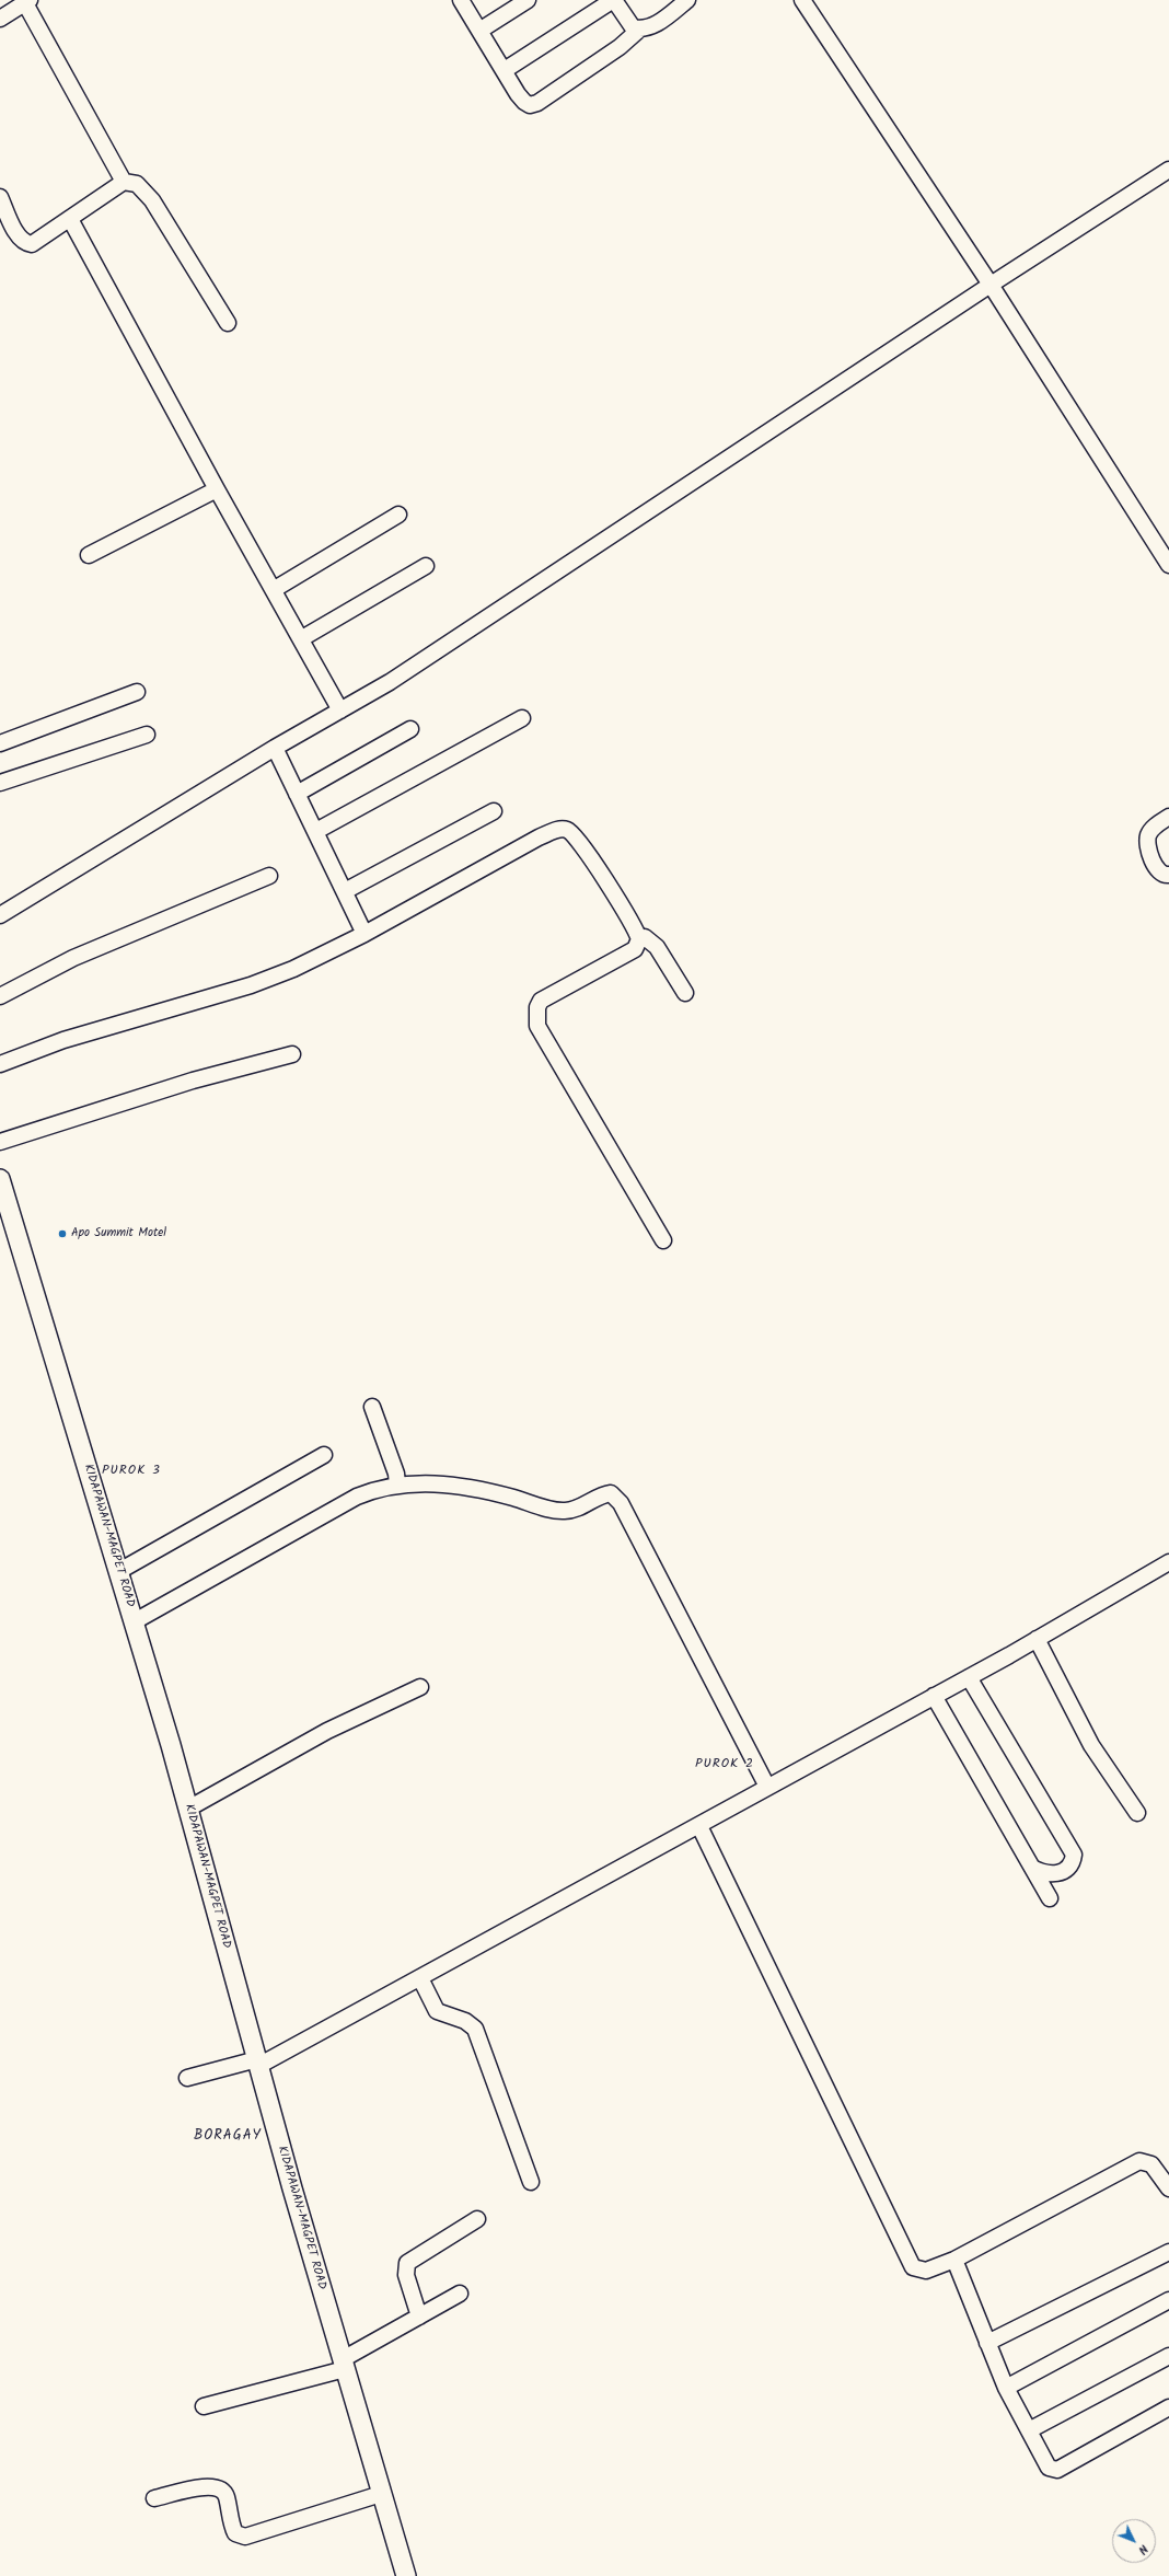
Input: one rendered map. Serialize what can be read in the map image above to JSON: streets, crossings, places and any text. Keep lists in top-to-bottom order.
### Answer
{
  "streets": {
    "main road": ["KIDAPAWAN-MAGPET ROAD"]
  },
  "districts": ["PUROK 3", "PUROK 2", "BORAGAY"],
  "places": ["Apo Summit Motel"],
  "north": "bottom right"
}
